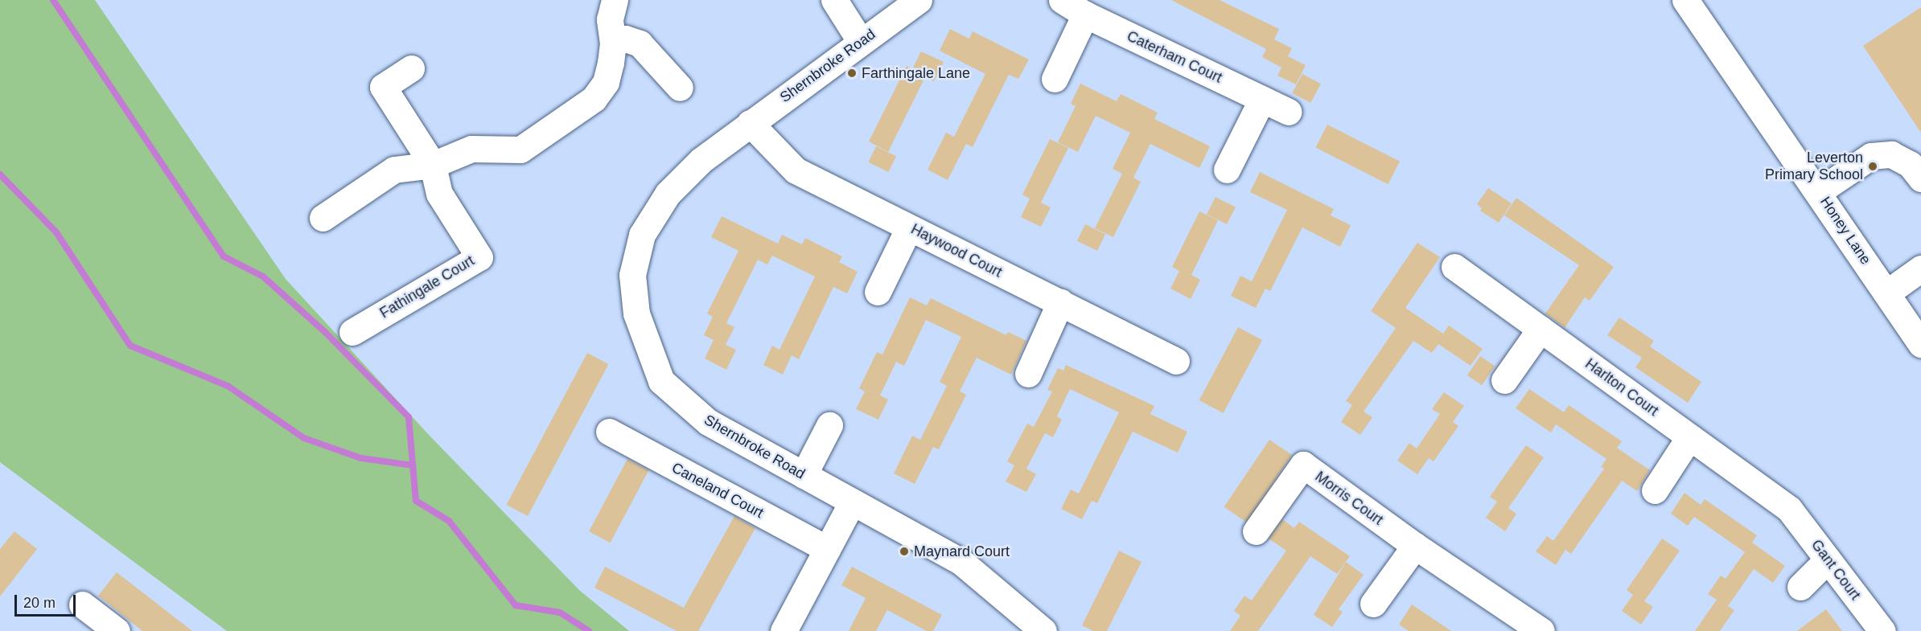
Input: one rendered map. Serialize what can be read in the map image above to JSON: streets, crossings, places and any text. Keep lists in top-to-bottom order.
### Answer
{
  "streets": {
    "street": [
      "Caterham Court",
      "Shernbroke Road",
      "Honey Lane",
      "Haywood Court",
      "Fathingale Court",
      "Harlton Court",
      "Caneland Court",
      "Morris Court",
      "Gant Court"
    ]
  },
  "crossings": [
    ["Shernbroke Road", "Haywood Court"],
    ["Harlton Court", "Gant Court"]
  ],
  "places": ["Farthingale Lane", "Leverton Primary School", "Maynard Court"],
  "scale_bar": "20 m"
}
